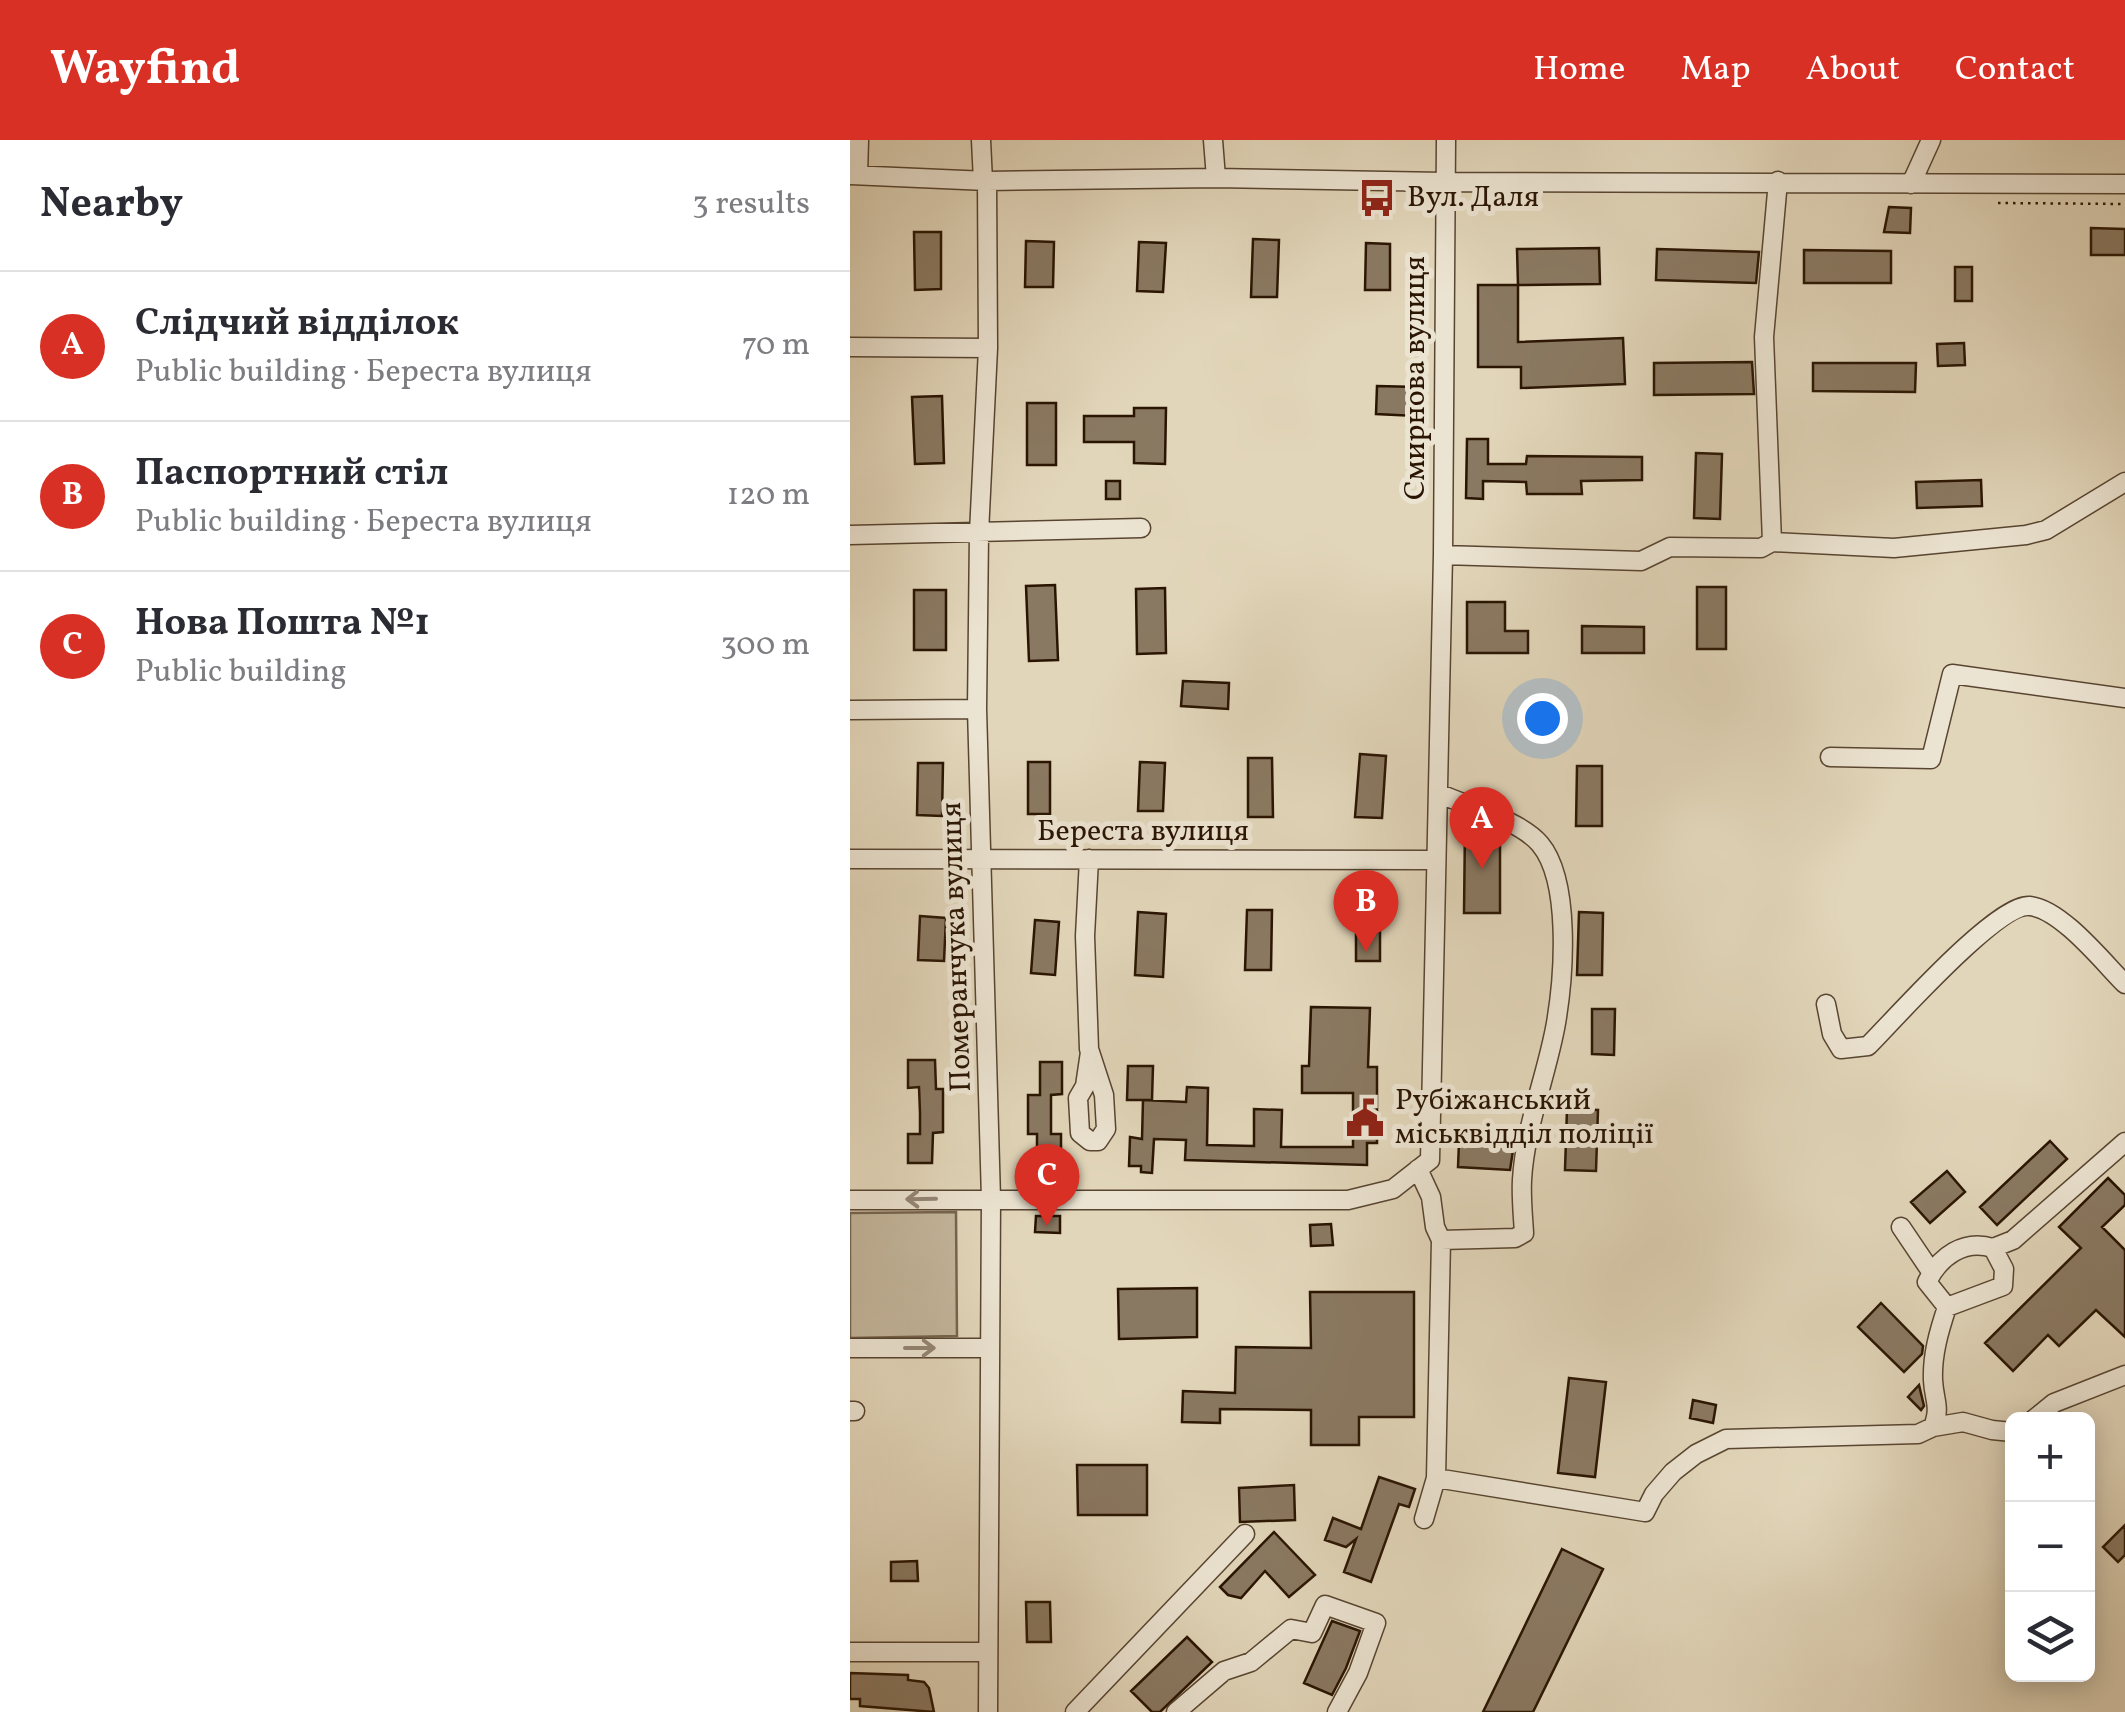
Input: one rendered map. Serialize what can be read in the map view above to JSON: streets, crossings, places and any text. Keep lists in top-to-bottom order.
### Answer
{
  "streets": {
    "street": ["Смирнова вулиця", "Береста вулиця", "Померанчука вулиця"]
  },
  "crossings": [
    ["Смирнова вулиця", "Береста вулиця"],
    ["Береста вулиця", "Померанчука вулиця"]
  ],
  "places": {
    "bus stop": ["Вул. Даля"],
    "public building": ["Рубіжанський міськвідділ поліції"]
  },
  "page": {
    "header": "Wayfind",
    "nav": [
      "Home",
      "Map",
      "About",
      "Contact"
    ],
    "heading": ["Nearby", "3 results"],
    "list": [
      {
        "mark": "A",
        "name": "Слідчий відділок",
        "note": "Public building · Береста вулиця",
        "value": "70 m"
      },
      {
        "mark": "B",
        "name": "Паспортний стіл",
        "note": "Public building · Береста вулиця",
        "value": "120 m"
      },
      {
        "mark": "C",
        "name": "Нова Пошта №1",
        "note": "Public building",
        "value": "300 m"
      }
    ],
    "pins": ["A", "B", "C"],
    "map_buttons": ["+", "−"]
  }
}
